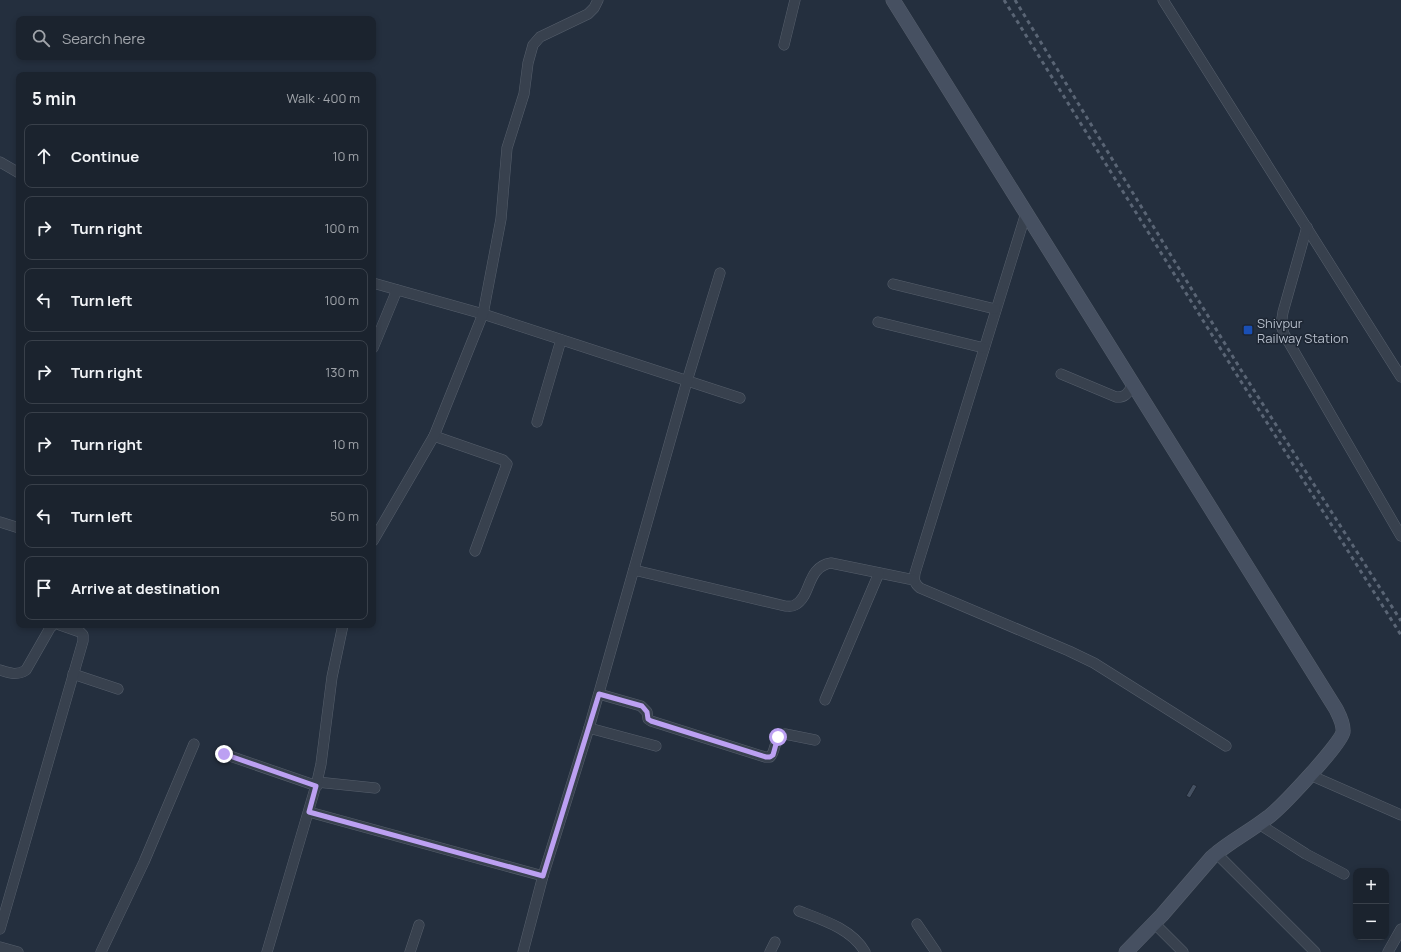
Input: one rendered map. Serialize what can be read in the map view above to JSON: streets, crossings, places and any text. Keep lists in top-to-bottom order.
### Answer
{
  "places": {
    "transit": ["Shivpur Railway Station"]
  },
  "page": {
    "search": "Search here",
    "heading": ["5 min", "Walk · 400 m"],
    "list": [
      ["Continue", "10 m"],
      ["Turn right", "100 m"],
      ["Turn left", "100 m"],
      ["Turn right", "130 m"],
      ["Turn right", "10 m"],
      ["Turn left", "50 m"],
      "Arrive at destination"
    ],
    "map_buttons": ["+", "−"]
  }
}
